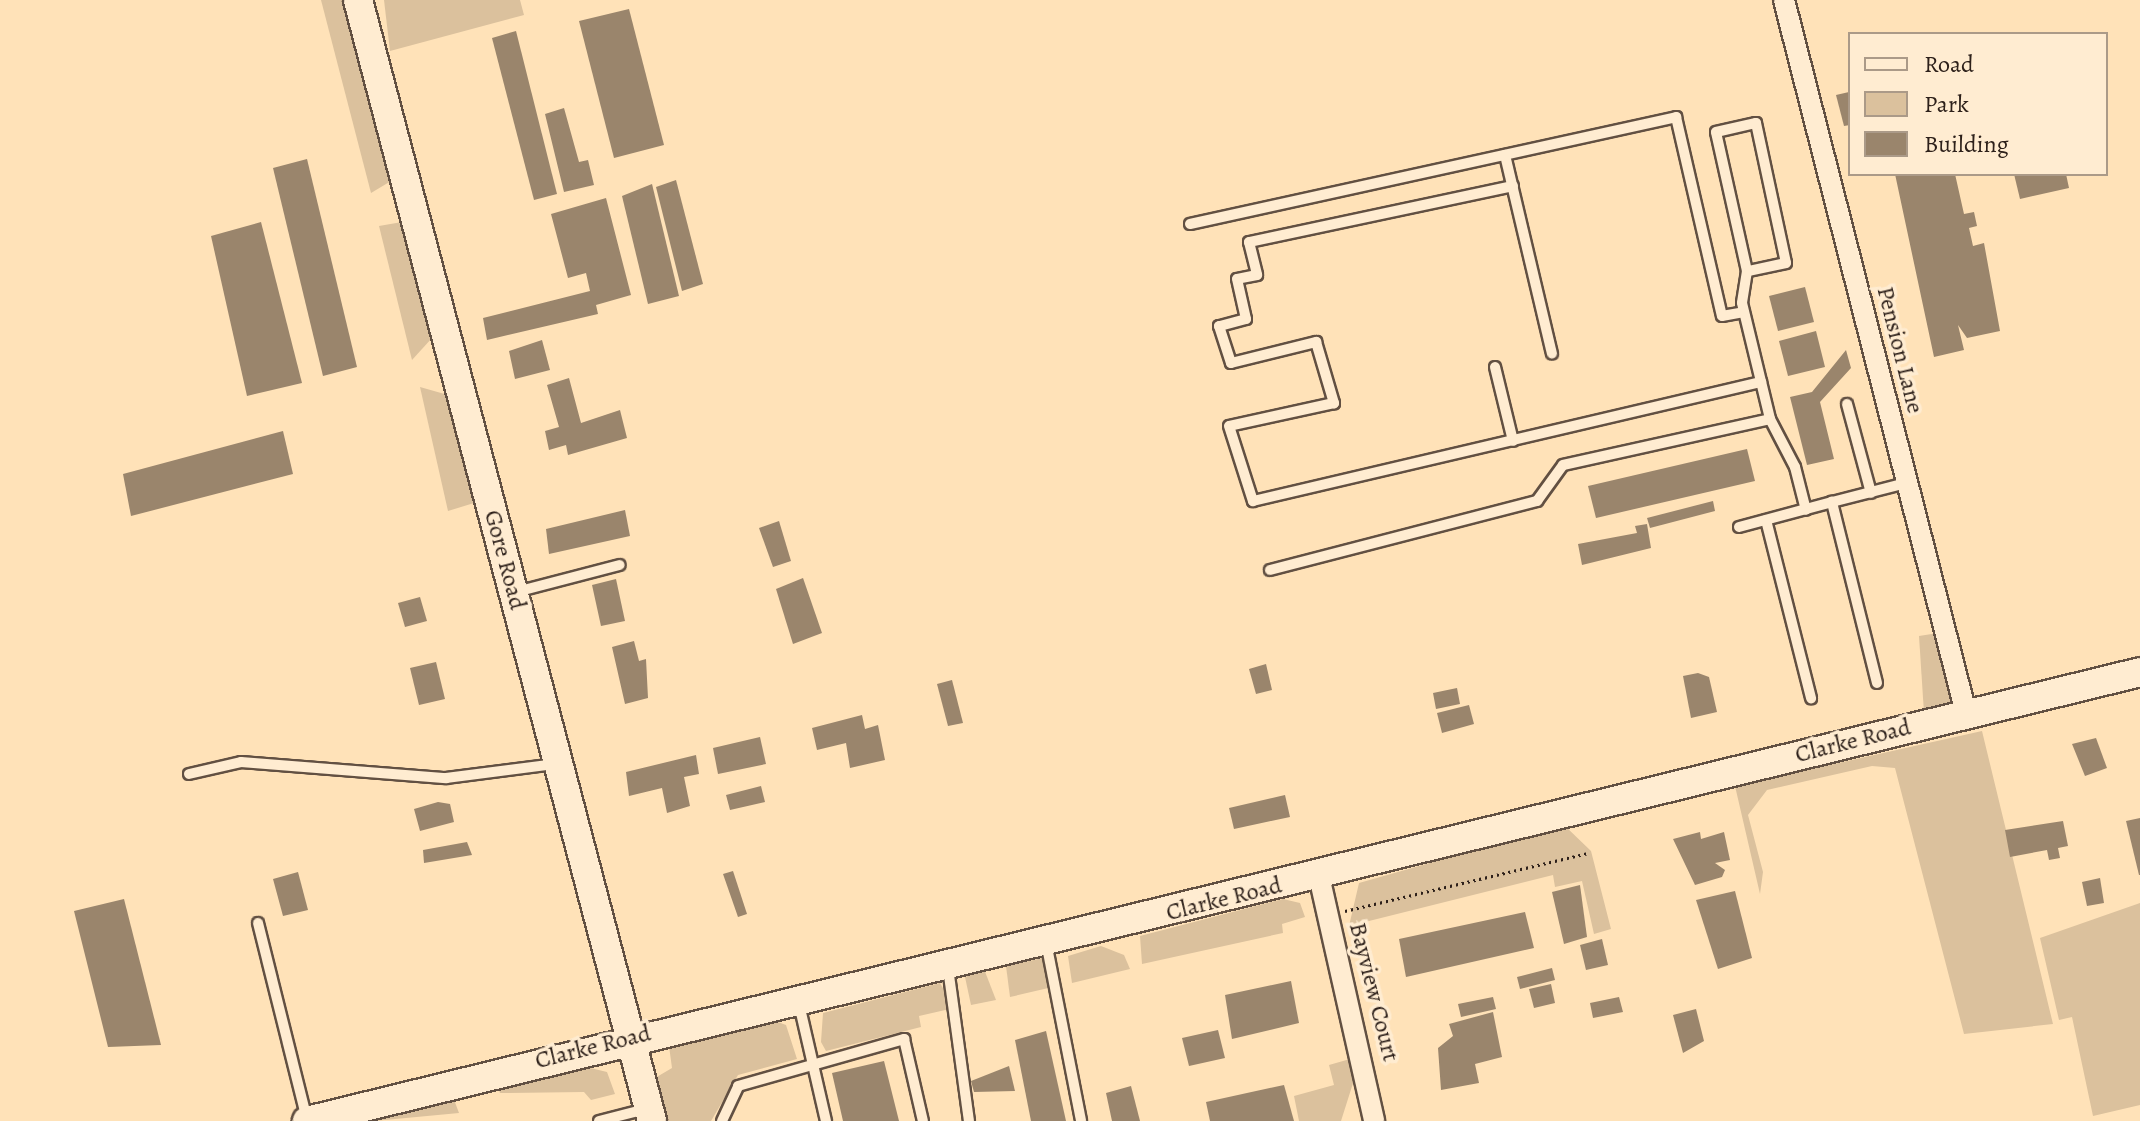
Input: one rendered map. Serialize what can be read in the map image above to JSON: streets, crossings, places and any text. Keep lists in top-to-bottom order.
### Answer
{
  "streets": {
    "main road": ["Gore Road", "Clarke Road"],
    "street": ["Pension Lane", "Bayview Court"]
  },
  "crossings": [
    ["Pension Lane", "Clarke Road"],
    ["Gore Road", "Clarke Road"],
    ["Clarke Road", "Bayview Court"]
  ],
  "legend": ["Road", "Park", "Building"]
}
